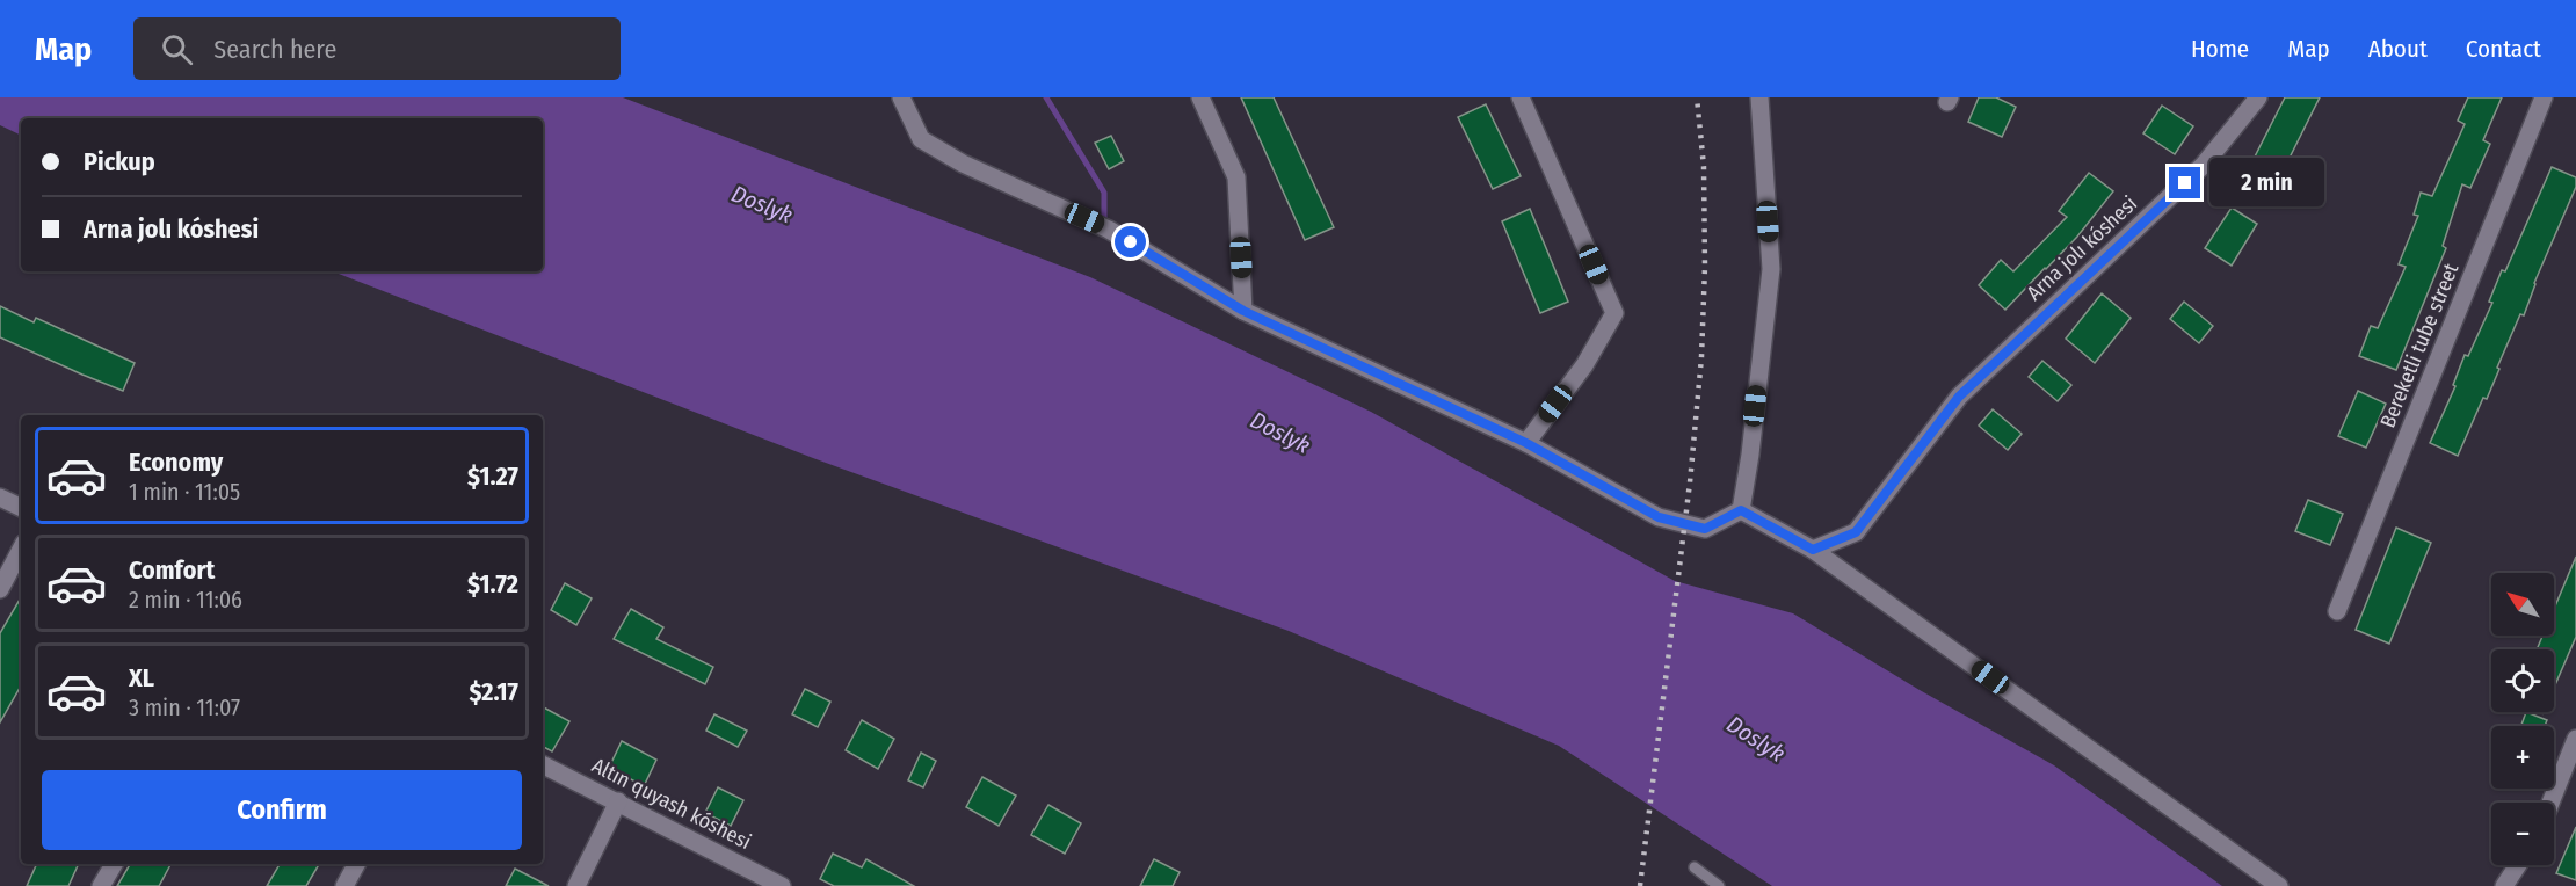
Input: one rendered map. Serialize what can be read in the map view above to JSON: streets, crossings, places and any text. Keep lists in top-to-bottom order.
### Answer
{
  "streets": {
    "street": ["Arna jolı kóshesi", "Bereketli tube street", "Altın quyash kóshesi"]
  },
  "water": ["Doslyk"],
  "north": "top left",
  "page": {
    "header": "Map",
    "search": "Search here",
    "nav": [
      "Home",
      "Map",
      "About",
      "Contact"
    ],
    "banner": ["Pickup", "Arna jolı kóshesi"],
    "bubble": "2 min",
    "list": [
      {
        "name": "Economy",
        "note": "1 min · 11:05",
        "value": "$1.27"
      },
      {
        "name": "Comfort",
        "note": "2 min · 11:06",
        "value": "$1.72"
      },
      {
        "name": "XL",
        "note": "3 min · 11:07",
        "value": "$2.17"
      }
    ],
    "map_buttons": ["+", "−"],
    "buttons": "Confirm"
  }
}
